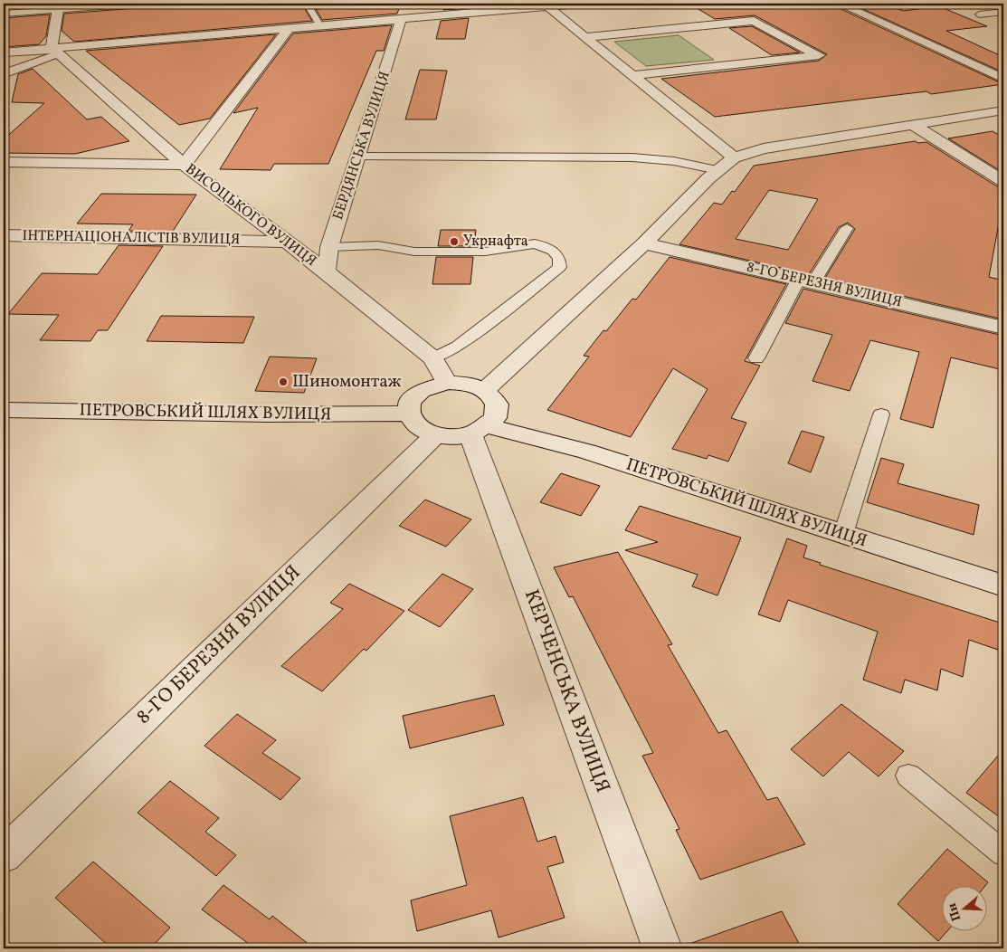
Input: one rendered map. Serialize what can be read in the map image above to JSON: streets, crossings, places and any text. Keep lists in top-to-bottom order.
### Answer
{
  "streets": {
    "street": [
      "БЕРДЯНСЬКА ВУЛИЦЯ",
      "ВИСОЦЬКОГО ВУЛИЦЯ",
      "ІНТЕРНАЦІОНАЛІСТІВ ВУЛИЦЯ",
      "8-ГО БЕРЕЗНЯ ВУЛИЦЯ",
      "ПЕТРОВСЬКИЙ ШЛЯХ ВУЛИЦЯ",
      "КЕРЧЕНСЬКА ВУЛИЦЯ"
    ]
  },
  "crossings": [
    ["БЕРДЯНСЬКА ВУЛИЦЯ", "ВИСОЦЬКОГО ВУЛИЦЯ"],
    ["ВИСОЦЬКОГО ВУЛИЦЯ", "ІНТЕРНАЦІОНАЛІСТІВ ВУЛИЦЯ"],
    ["ВИСОЦЬКОГО ВУЛИЦЯ", "8-ГО БЕРЕЗНЯ ВУЛИЦЯ"],
    ["ВИСОЦЬКОГО ВУЛИЦЯ", "ПЕТРОВСЬКИЙ ШЛЯХ ВУЛИЦЯ"],
    ["ВИСОЦЬКОГО ВУЛИЦЯ", "КЕРЧЕНСЬКА ВУЛИЦЯ"],
    ["8-ГО БЕРЕЗНЯ ВУЛИЦЯ", "ПЕТРОВСЬКИЙ ШЛЯХ ВУЛИЦЯ"],
    ["8-ГО БЕРЕЗНЯ ВУЛИЦЯ", "КЕРЧЕНСЬКА ВУЛИЦЯ"],
    ["ПЕТРОВСЬКИЙ ШЛЯХ ВУЛИЦЯ", "КЕРЧЕНСЬКА ВУЛИЦЯ"]
  ],
  "places": ["Укрнафта", "Шиномонтаж"],
  "north": "left"
}
